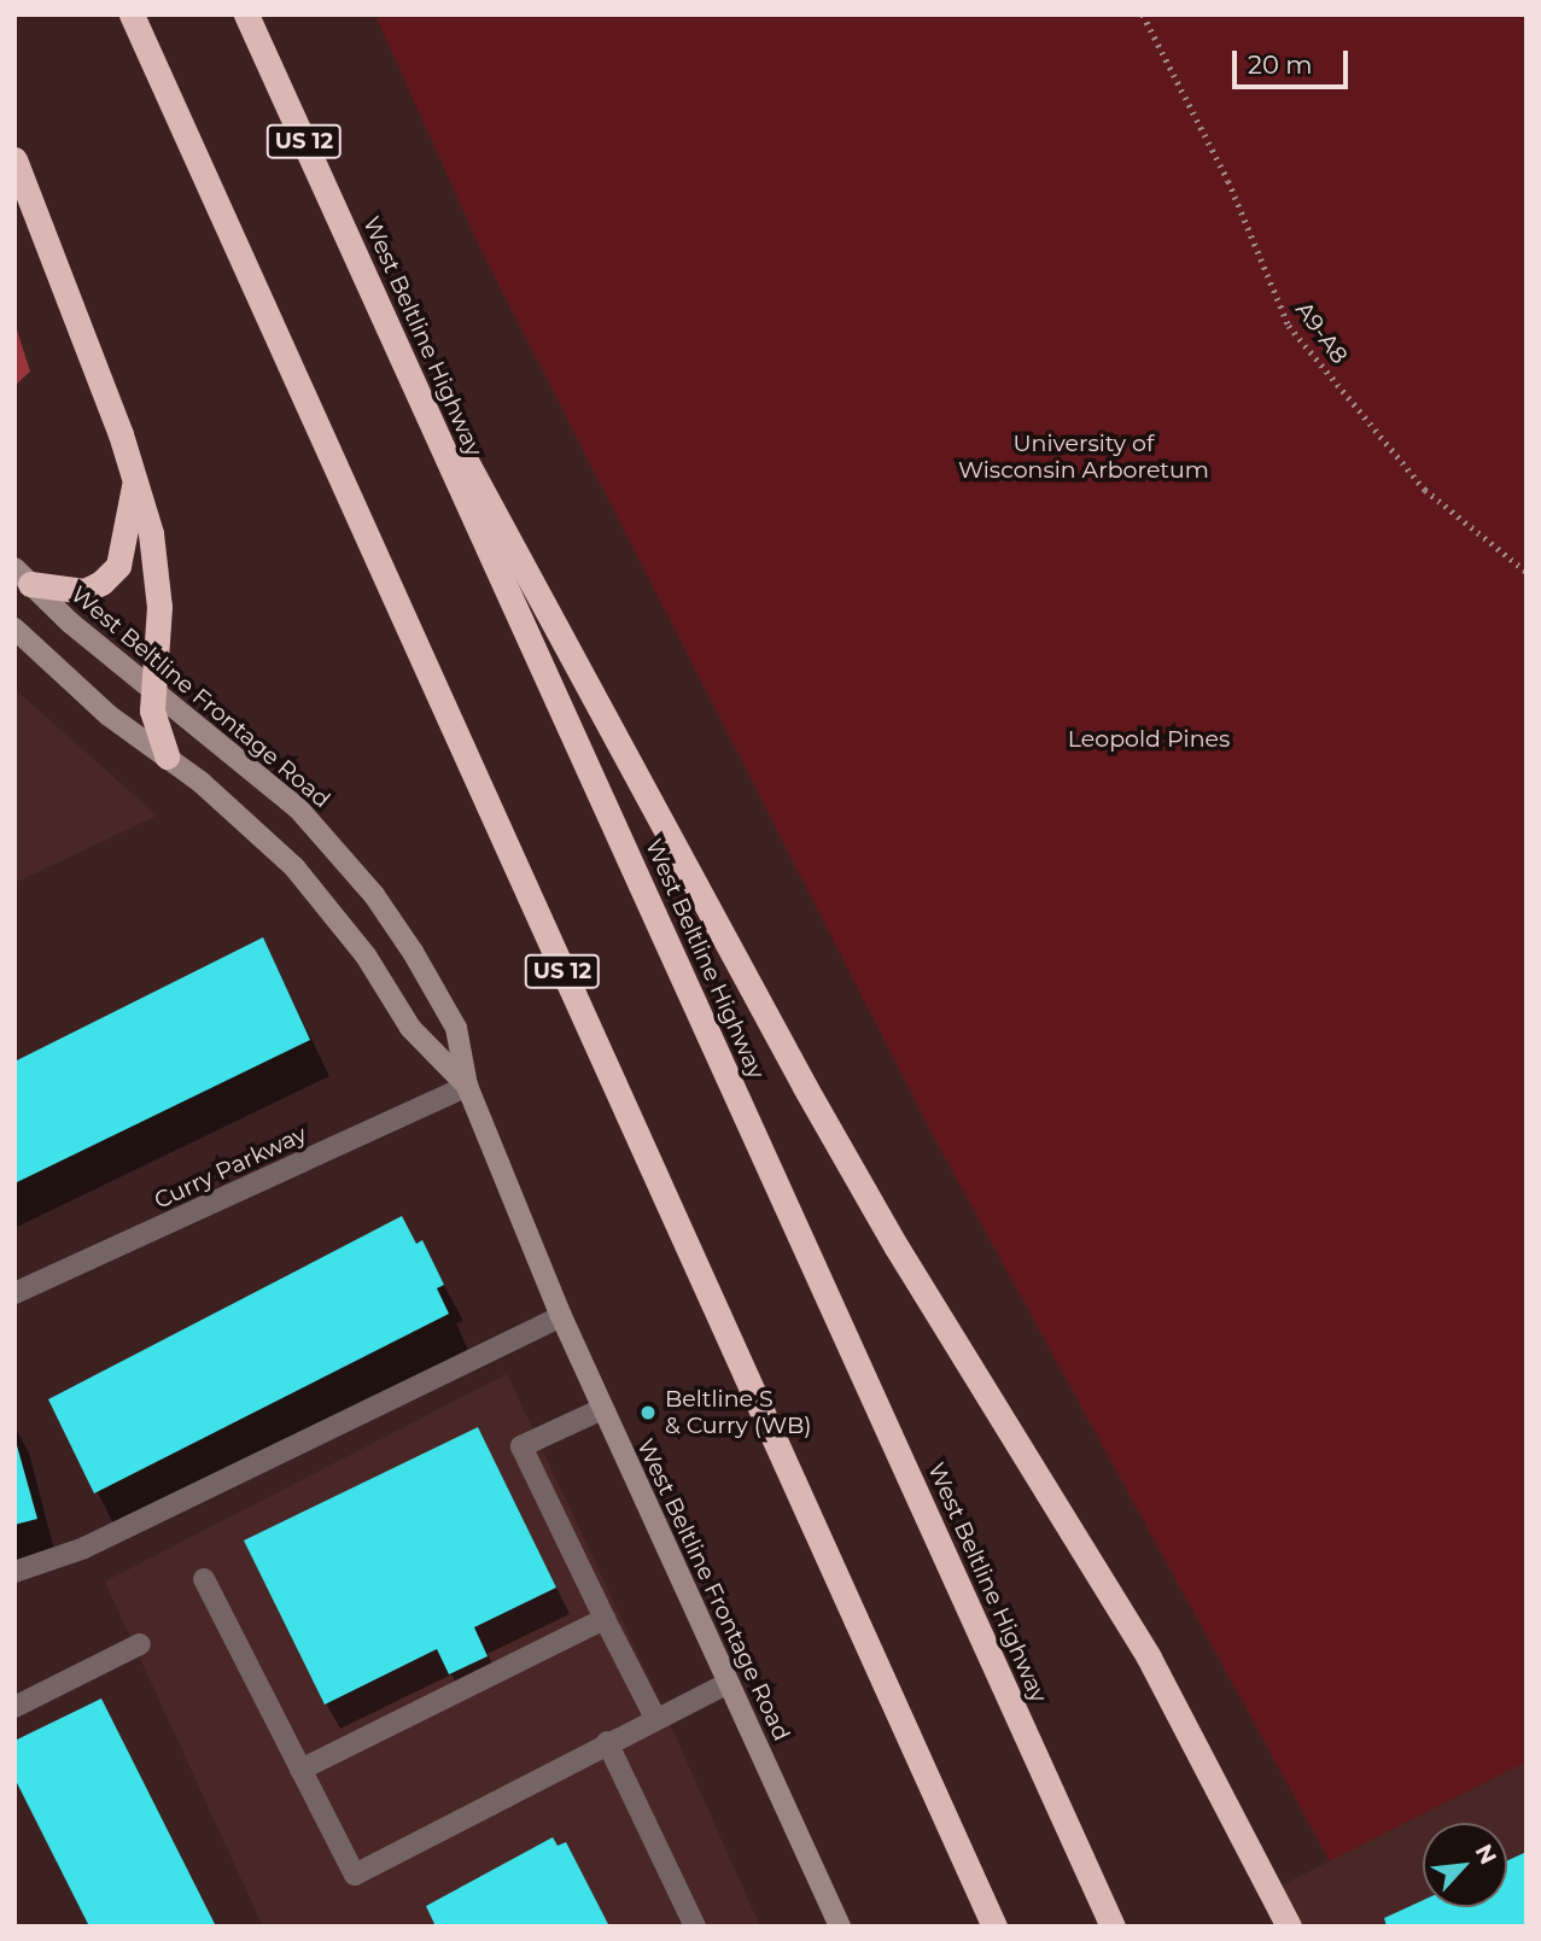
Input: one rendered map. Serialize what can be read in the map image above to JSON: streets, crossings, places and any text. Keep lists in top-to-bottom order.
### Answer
{
  "streets": {
    "highway": ["US 12", "West Beltline Highway"],
    "street": ["West Beltline Frontage Road"],
    "lane": ["Curry Parkway"],
    "path": ["A9-A8"]
  },
  "crossings": [
    ["West Beltline Frontage Road", "Curry Parkway"]
  ],
  "parks": ["University of Wisconsin Arboretum", "Leopold Pines"],
  "places": ["Beltline S & Curry (WB)"],
  "scale_bar": "20 m",
  "north": "top right"
}
